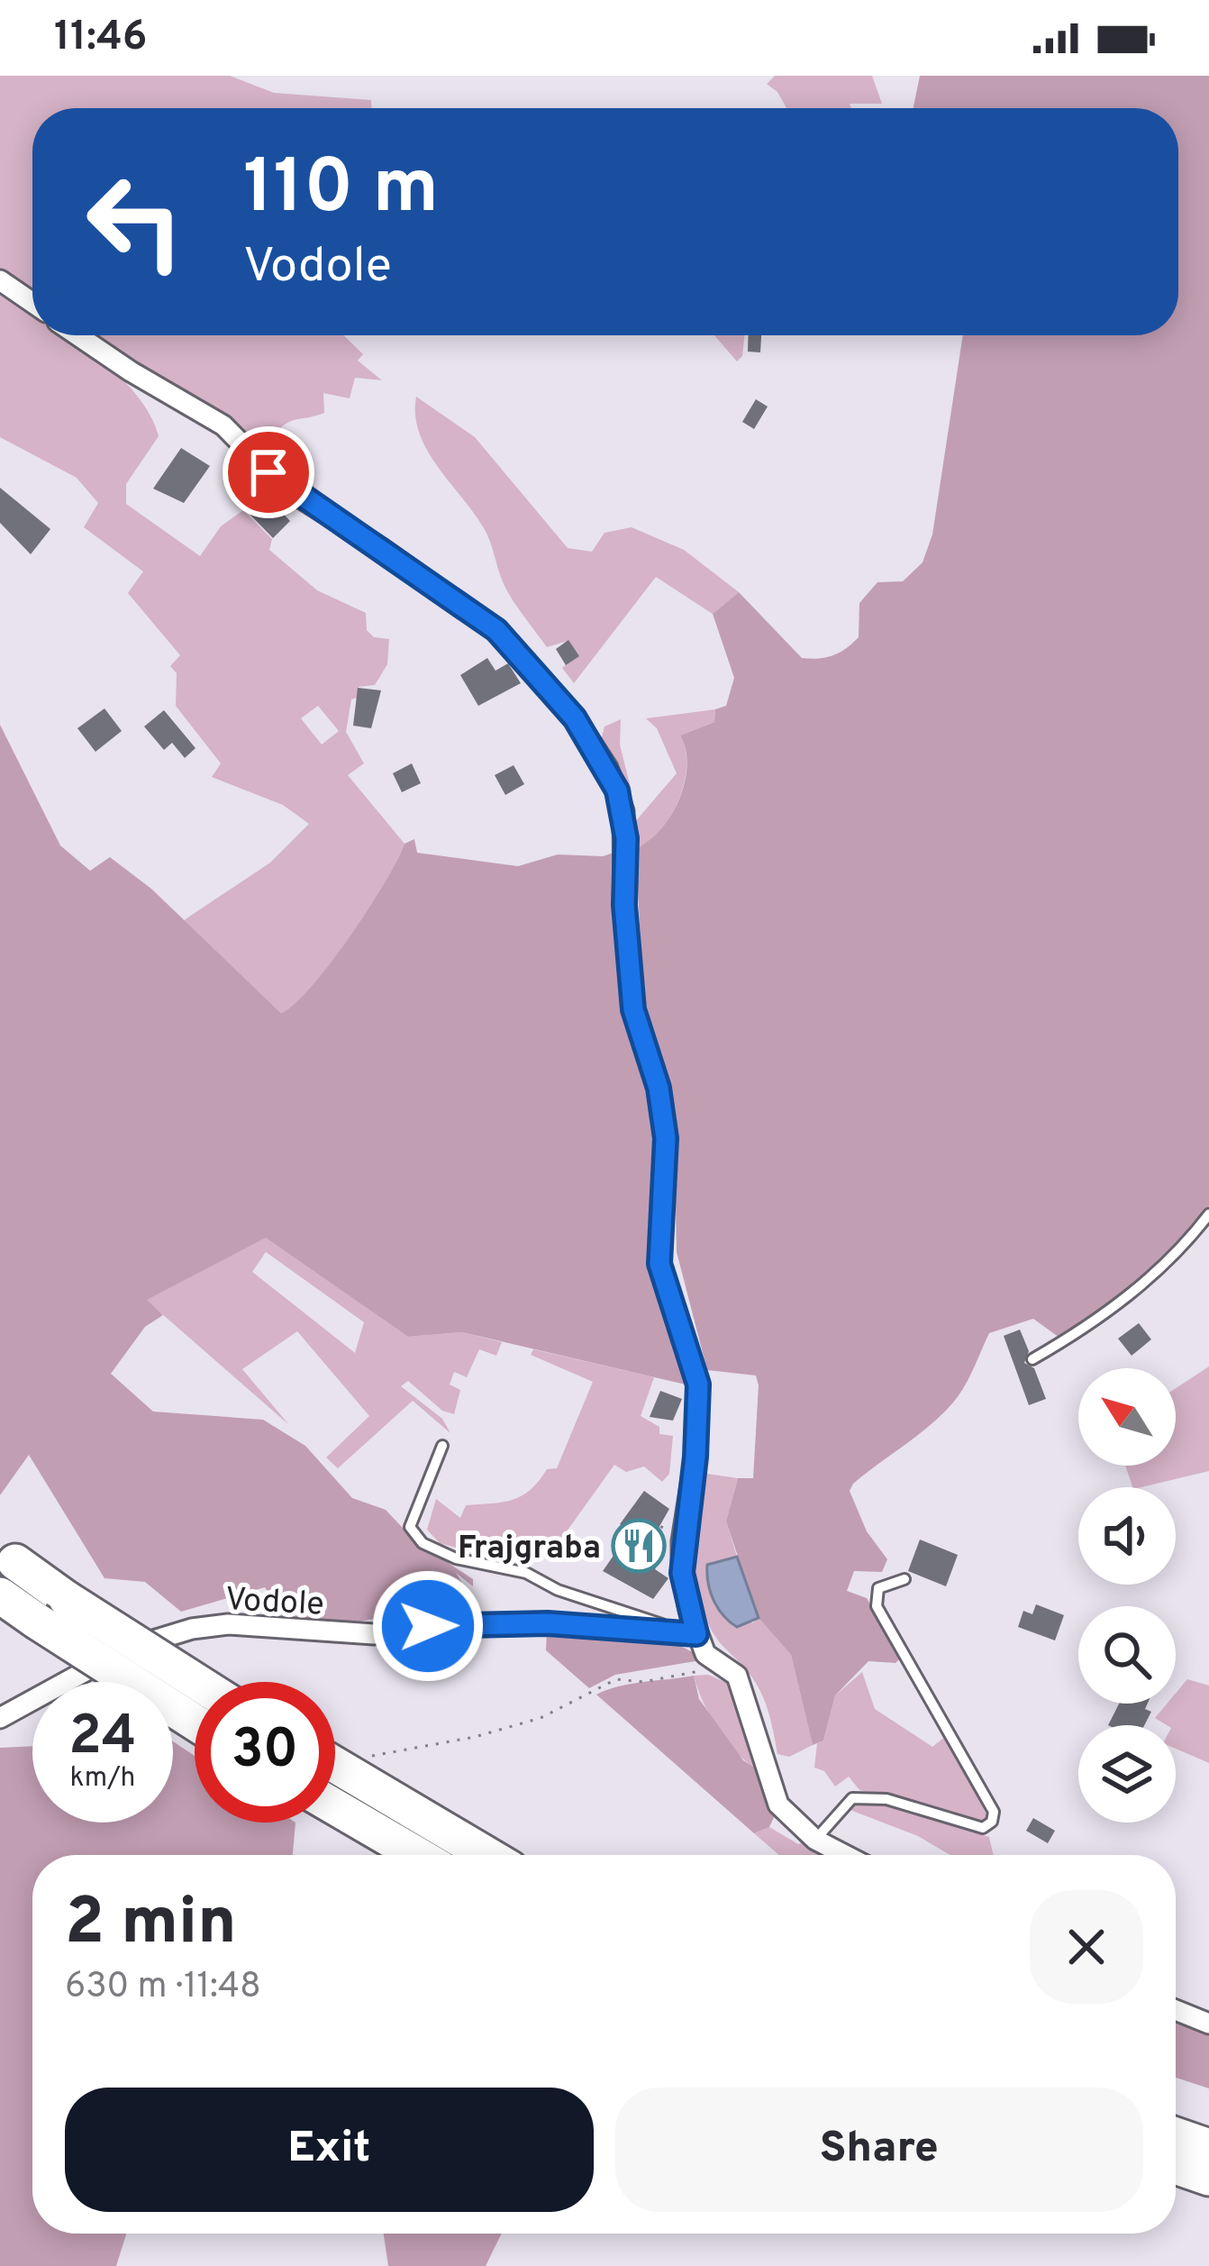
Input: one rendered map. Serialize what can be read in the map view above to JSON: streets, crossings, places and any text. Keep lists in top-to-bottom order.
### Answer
{
  "streets": {
    "street": ["Vodole"]
  },
  "places": {
    "restaurant": ["Frajgraba"]
  },
  "north": "top left",
  "page": {
    "status": "11:46",
    "turn": ["110 m", "Vodole"],
    "speed": "24 km/h",
    "limit": "30",
    "heading": ["2 min", "630 m · 11:48"],
    "buttons": ["Exit", "Share"]
  }
}
